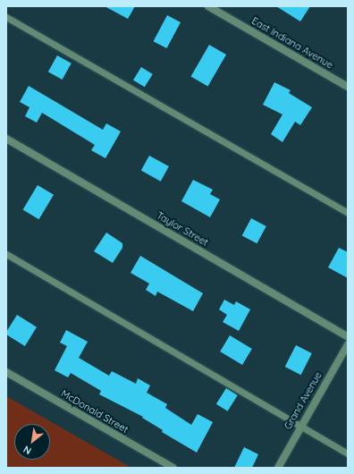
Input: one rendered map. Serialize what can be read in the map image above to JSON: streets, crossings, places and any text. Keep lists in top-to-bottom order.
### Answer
{
  "streets": {
    "street": [
      "East Indiana Avenue",
      "Taylor Street",
      "Grand Avenue",
      "McDonald Street"
    ]
  },
  "north": "bottom left"
}
